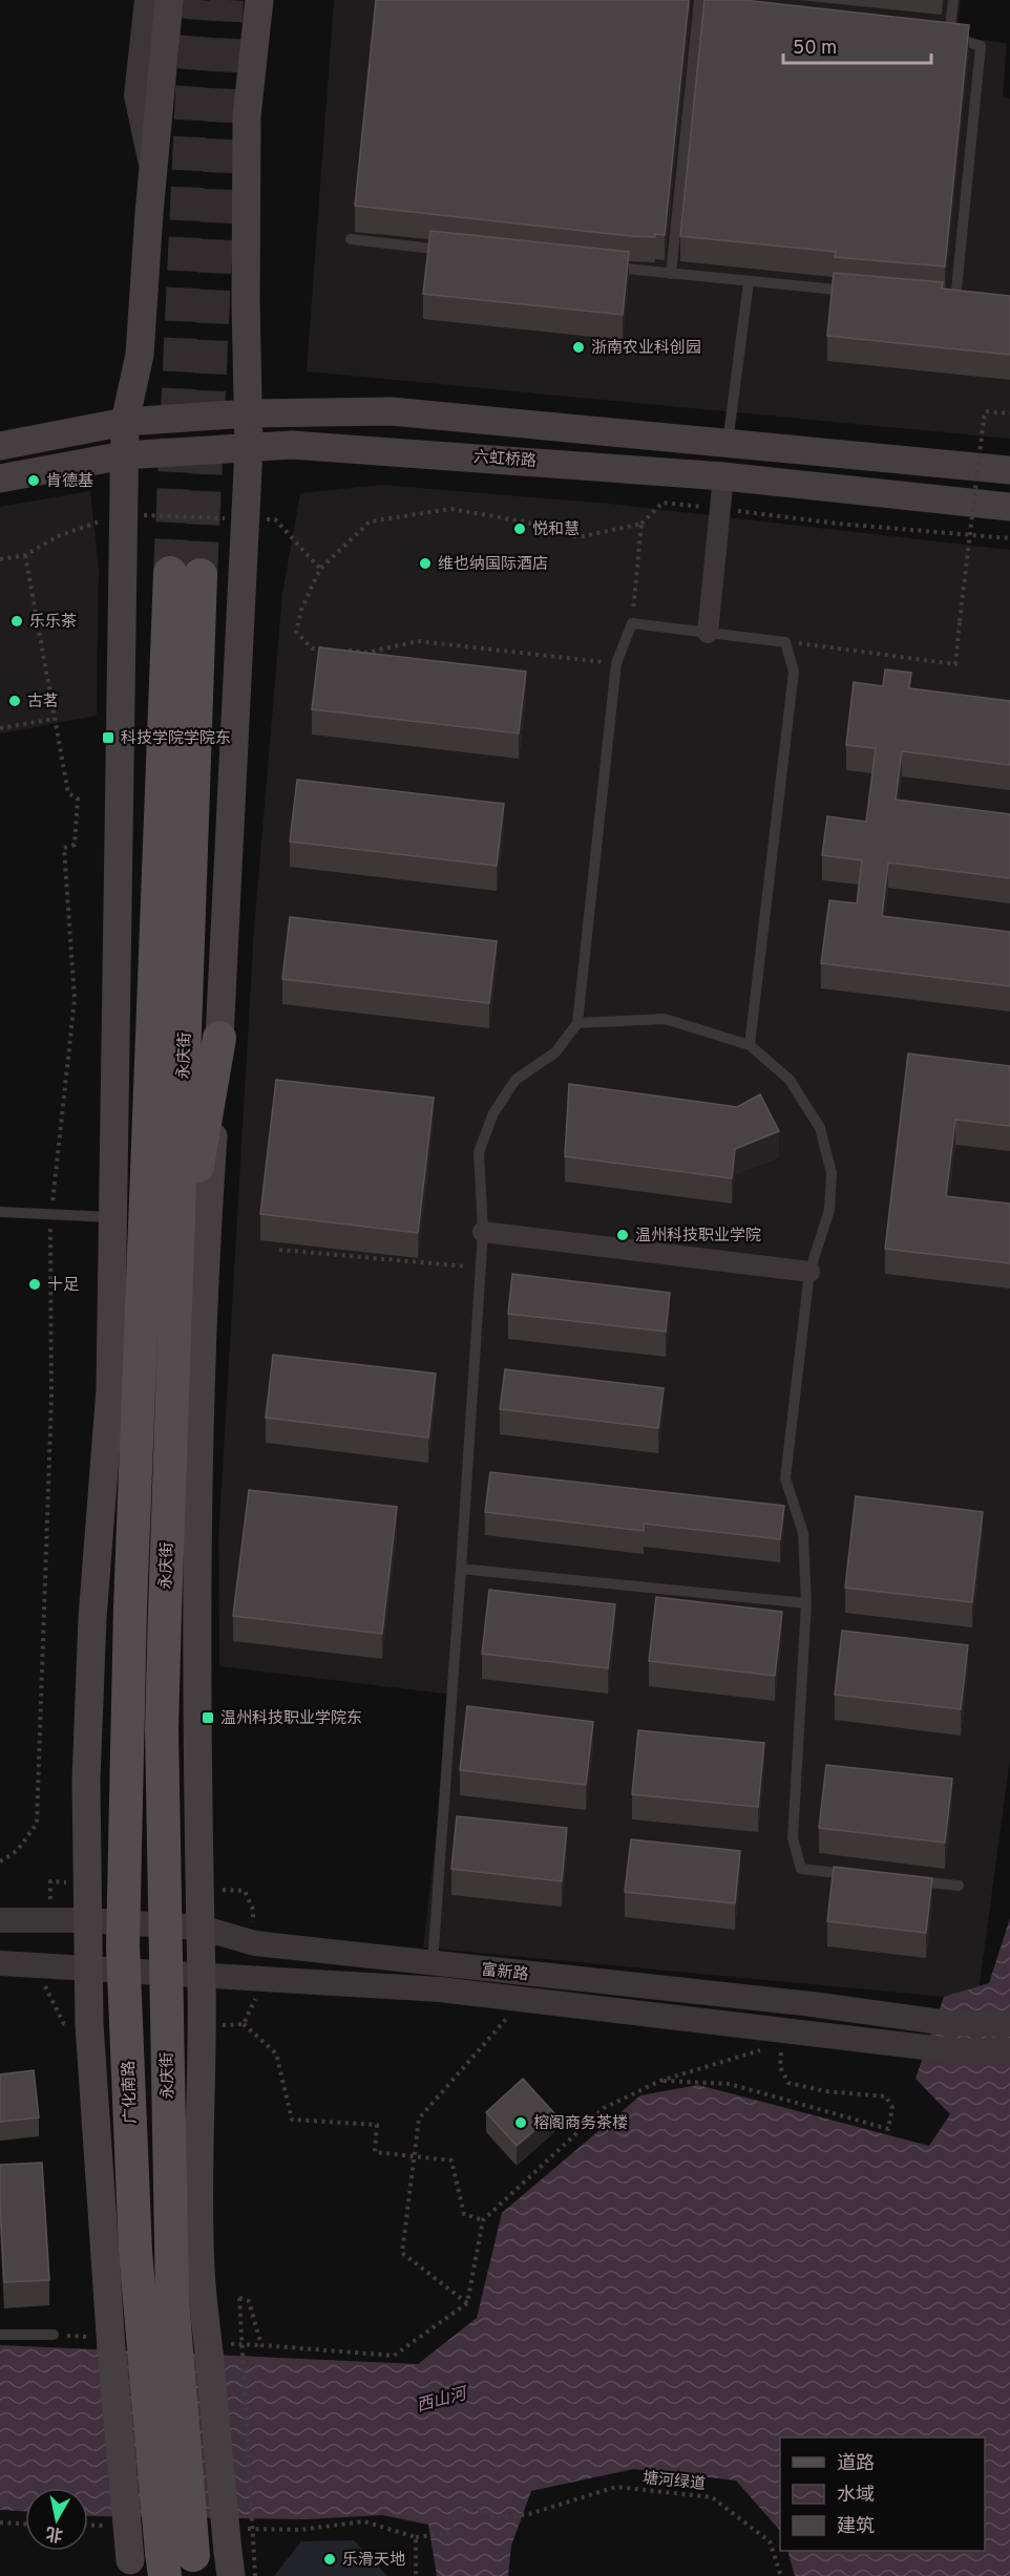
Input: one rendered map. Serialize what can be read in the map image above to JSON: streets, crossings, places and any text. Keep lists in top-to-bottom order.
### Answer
{
  "streets": {
    "main road": ["六虹桥路", "永庆街", "广化南路"],
    "street": ["富新路"],
    "path": ["塘河绿道"]
  },
  "crossings": [
    ["永庆街", "广化南路"]
  ],
  "water": ["西山河"],
  "places": {
    "other": [
      "浙南农业科创园",
      "肯德基",
      "悦和慧",
      "维也纳国际酒店",
      "乐乐茶",
      "古茗",
      "温州科技职业学院",
      "十足",
      "榕阁商务茶楼",
      "乐滑天地"
    ],
    "transit": ["科技学院学院东", "温州科技职业学院东"]
  },
  "legend": ["道路", "水域", "建筑"],
  "scale_bar": "50 m",
  "north": "bottom"
}
